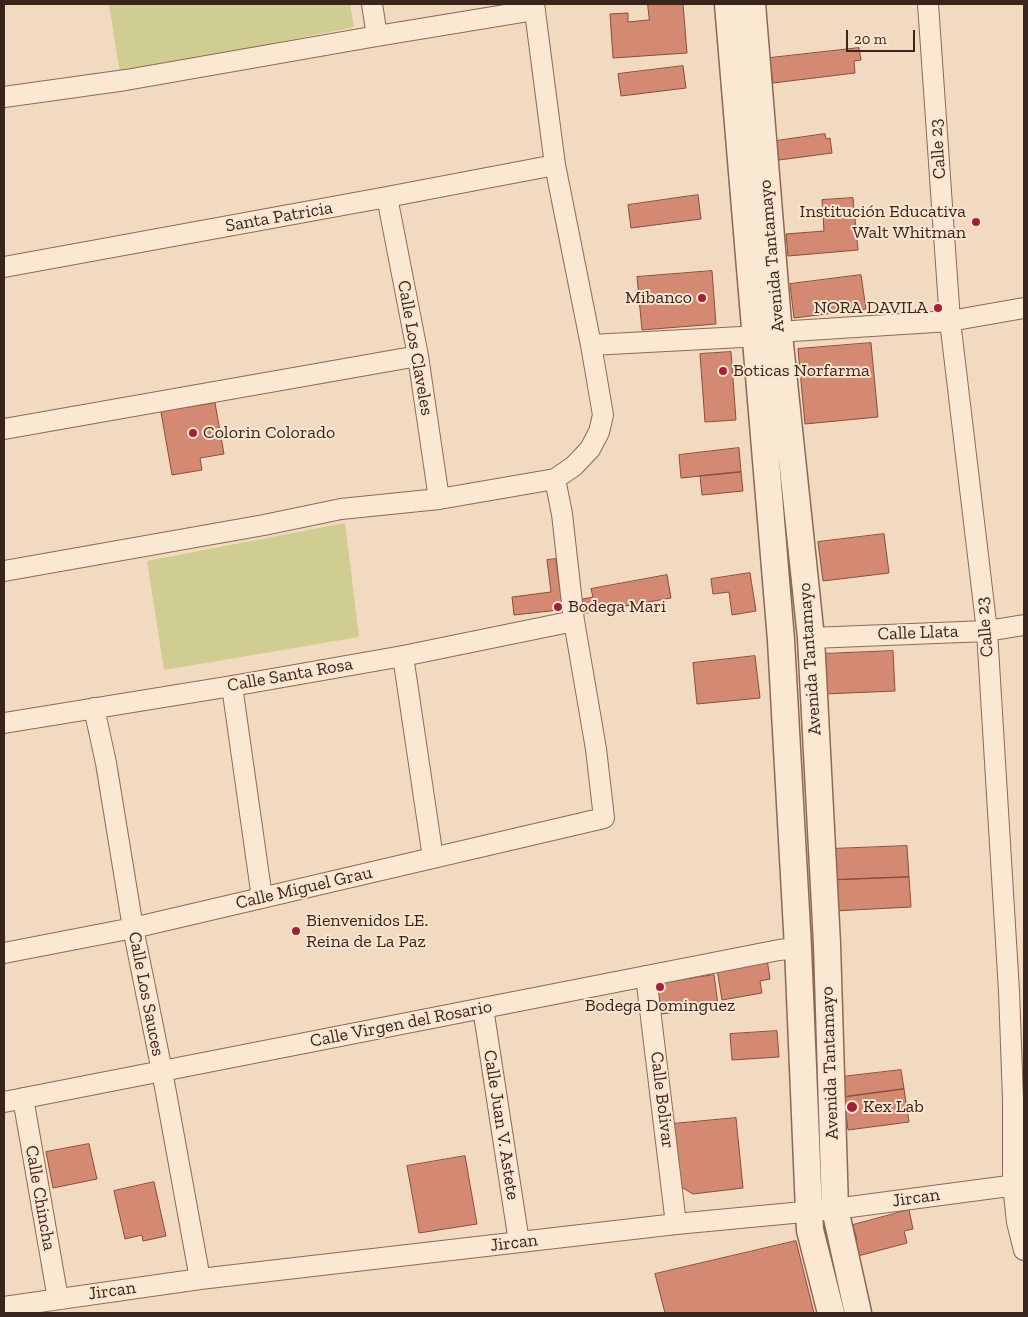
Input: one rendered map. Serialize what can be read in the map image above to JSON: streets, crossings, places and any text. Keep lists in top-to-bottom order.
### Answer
{
  "streets": {
    "street": [
      "Calle 23",
      "Santa Patricia",
      "Avenida Tantamayo",
      "Calle Los Claveles",
      "Calle Llata",
      "Calle Santa Rosa",
      "Calle Miguel Grau",
      "Calle Los Sauces",
      "Calle Virgen del Rosario",
      "Calle Bolivar",
      "Calle Juan V. Astete",
      "Calle Chincha",
      "Jircan"
    ]
  },
  "crossings": [
    ["Calle 23", "Calle Llata"],
    ["Calle 23", "Jircan"],
    ["Santa Patricia", "Calle Los Claveles"],
    ["Avenida Tantamayo", "Calle Llata"],
    ["Avenida Tantamayo", "Calle Virgen del Rosario"],
    ["Avenida Tantamayo", "Jircan"],
    ["Calle Santa Rosa", "Calle Miguel Grau"],
    ["Calle Santa Rosa", "Calle Los Sauces"],
    ["Calle Miguel Grau", "Calle Los Sauces"],
    ["Calle Los Sauces", "Calle Virgen del Rosario"],
    ["Calle Los Sauces", "Jircan"],
    ["Calle Virgen del Rosario", "Calle Bolivar"],
    ["Calle Virgen del Rosario", "Calle Juan V. Astete"],
    ["Calle Virgen del Rosario", "Calle Chincha"],
    ["Calle Bolivar", "Jircan"],
    ["Calle Juan V. Astete", "Jircan"],
    ["Calle Chincha", "Jircan"]
  ],
  "places": [
    "Institución Educativa Walt Whitman",
    "Mibanco",
    "NORA DAVILA",
    "Boticas Norfarma",
    "Colorin Colorado",
    "Bodega Mari",
    "Bienvenidos LE. Reina de La Paz",
    "Bodega Dominguez",
    "Kex Lab"
  ],
  "scale_bar": "20 m"
}
